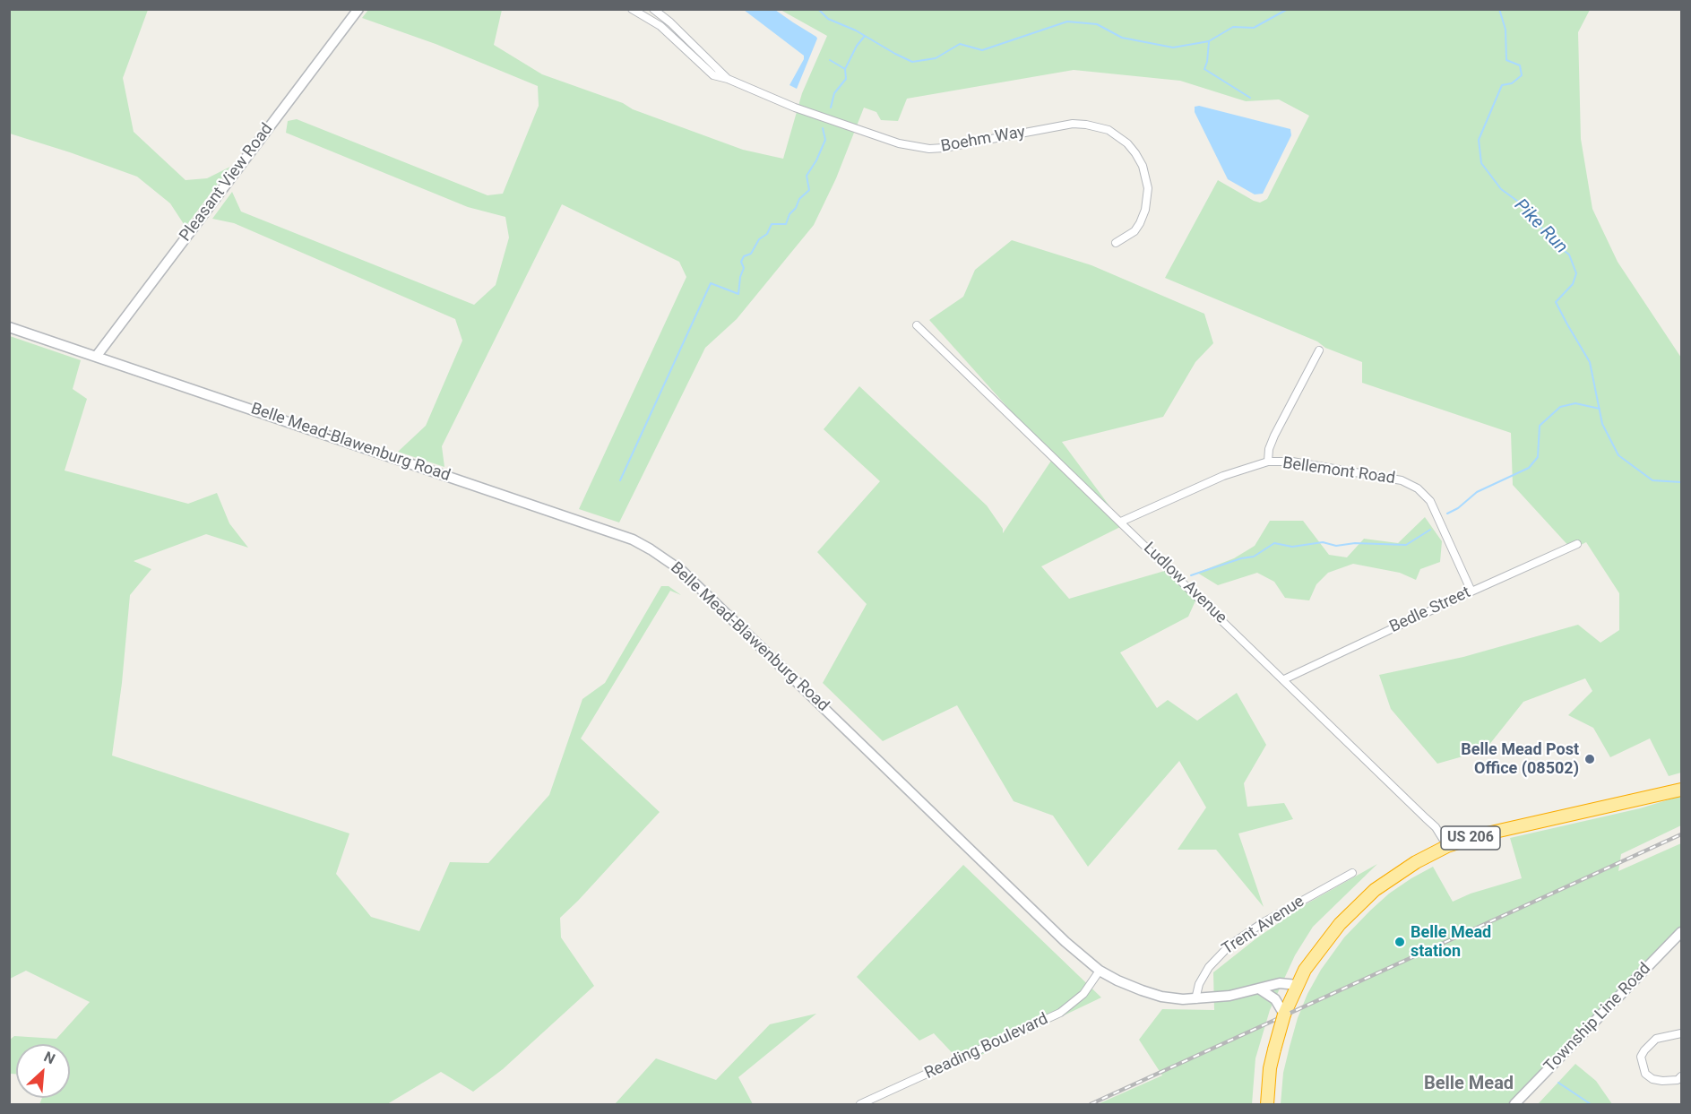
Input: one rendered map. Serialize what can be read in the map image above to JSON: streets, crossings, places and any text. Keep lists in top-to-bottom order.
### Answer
{
  "streets": {
    "highway": ["US 206"],
    "street": [
      "Boehm Way",
      "Pleasant View Road",
      "Belle Mead-Blawenburg Road",
      "Bellemont Road",
      "Ludlow Avenue",
      "Bedle Street",
      "Trent Avenue",
      "Township Line Road",
      "Reading Boulevard"
    ]
  },
  "crossings": [
    ["Pleasant View Road", "Belle Mead-Blawenburg Road"],
    ["Belle Mead-Blawenburg Road", "Trent Avenue"],
    ["Belle Mead-Blawenburg Road", "Reading Boulevard"],
    ["Bellemont Road", "Ludlow Avenue"],
    ["Bellemont Road", "Bedle Street"],
    ["Ludlow Avenue", "Bedle Street"],
    ["Ludlow Avenue", "US 206"]
  ],
  "districts": ["Belle Mead"],
  "water": ["Pike Run"],
  "places": ["Belle Mead Post Office (08502)", "Belle Mead station"],
  "north": "top right"
}
